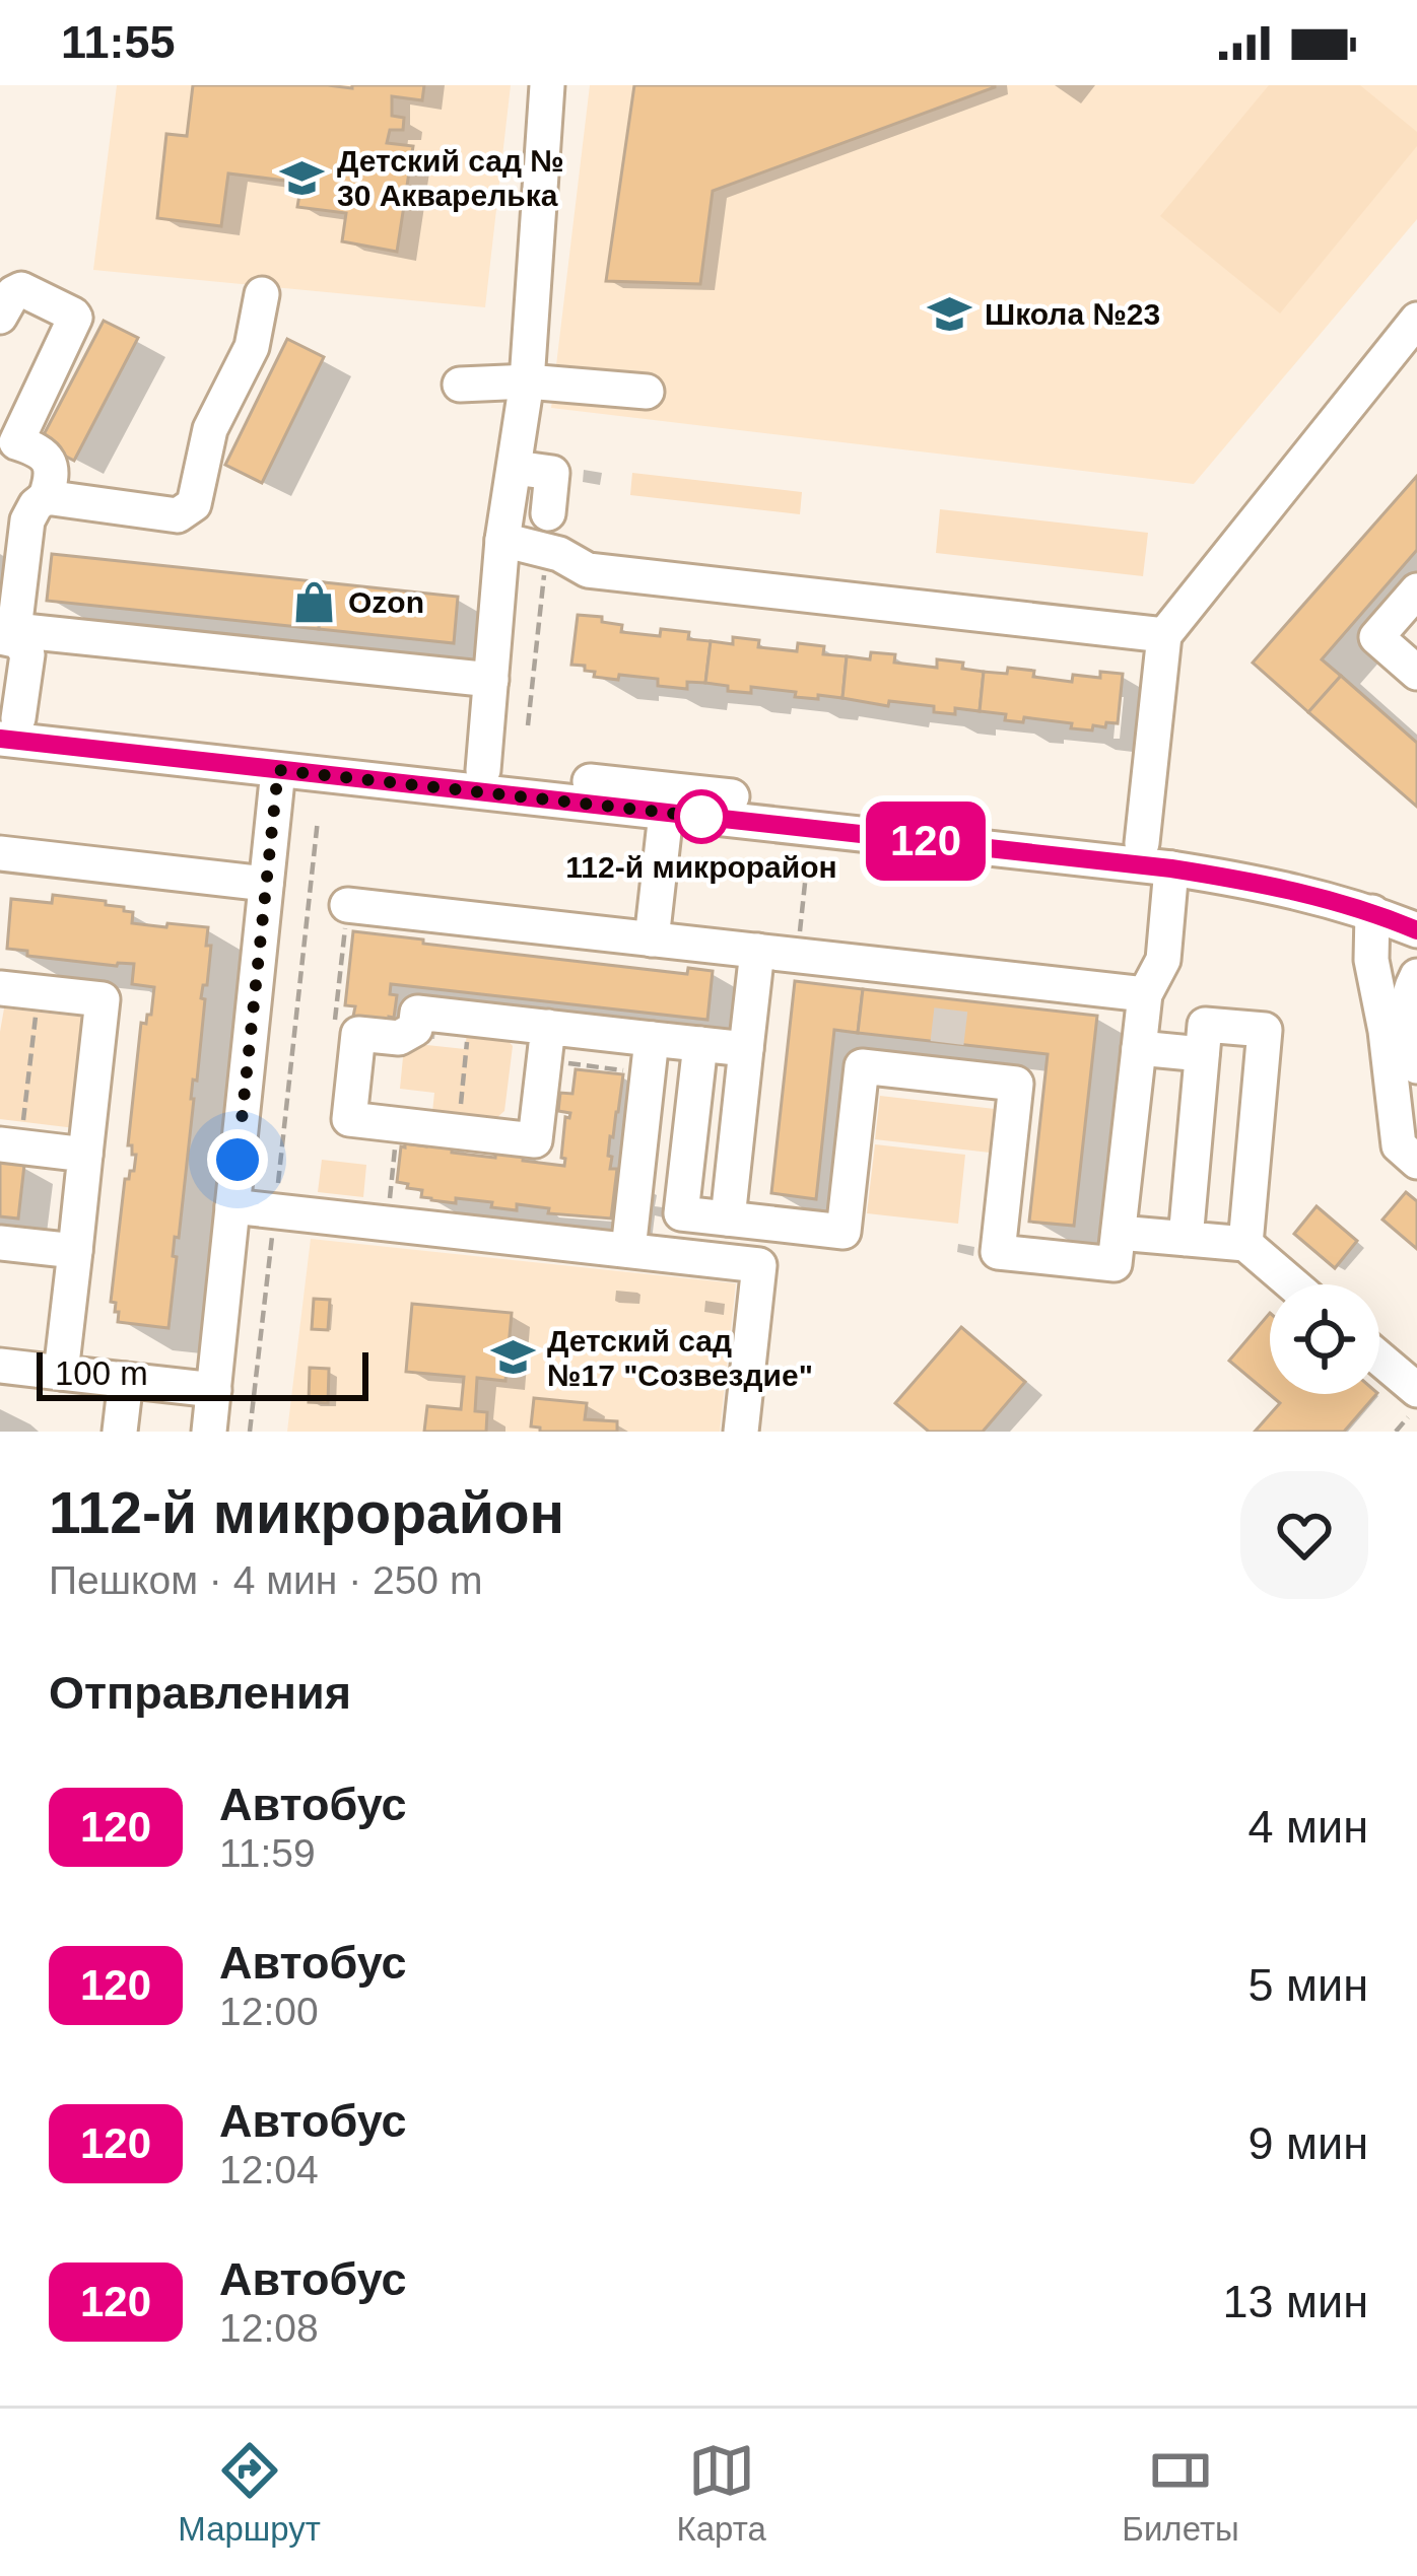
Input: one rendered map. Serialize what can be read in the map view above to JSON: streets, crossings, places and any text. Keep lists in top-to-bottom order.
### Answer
{
  "places": {
    "school or university": ["Детский сад № 30 Акварелька", "Школа №23", "Детский сад №17 \"Созвездие\""],
    "shop": ["Ozon"],
    "other": ["112-й микрорайон"]
  },
  "lines": ["bus line 120"],
  "scale_bar": "100 m",
  "page": {
    "status": "11:55",
    "on_map": "120",
    "scale": "100 m",
    "heading": [
      ["112-й микрорайон", "Пешком · 4 мин · 250 m"],
      "Отправления"
    ],
    "list": [
      {
        "mark": "120",
        "name": "Автобус",
        "note": "11:59",
        "value": "4 мин"
      },
      {
        "mark": "120",
        "name": "Автобус",
        "note": "12:00",
        "value": "5 мин"
      },
      {
        "mark": "120",
        "name": "Автобус",
        "note": "12:04",
        "value": "9 мин"
      },
      {
        "mark": "120",
        "name": "Автобус",
        "note": "12:08",
        "value": "13 мин"
      }
    ],
    "tabs": ["Маршрут", "Карта", "Билеты"]
  }
}
